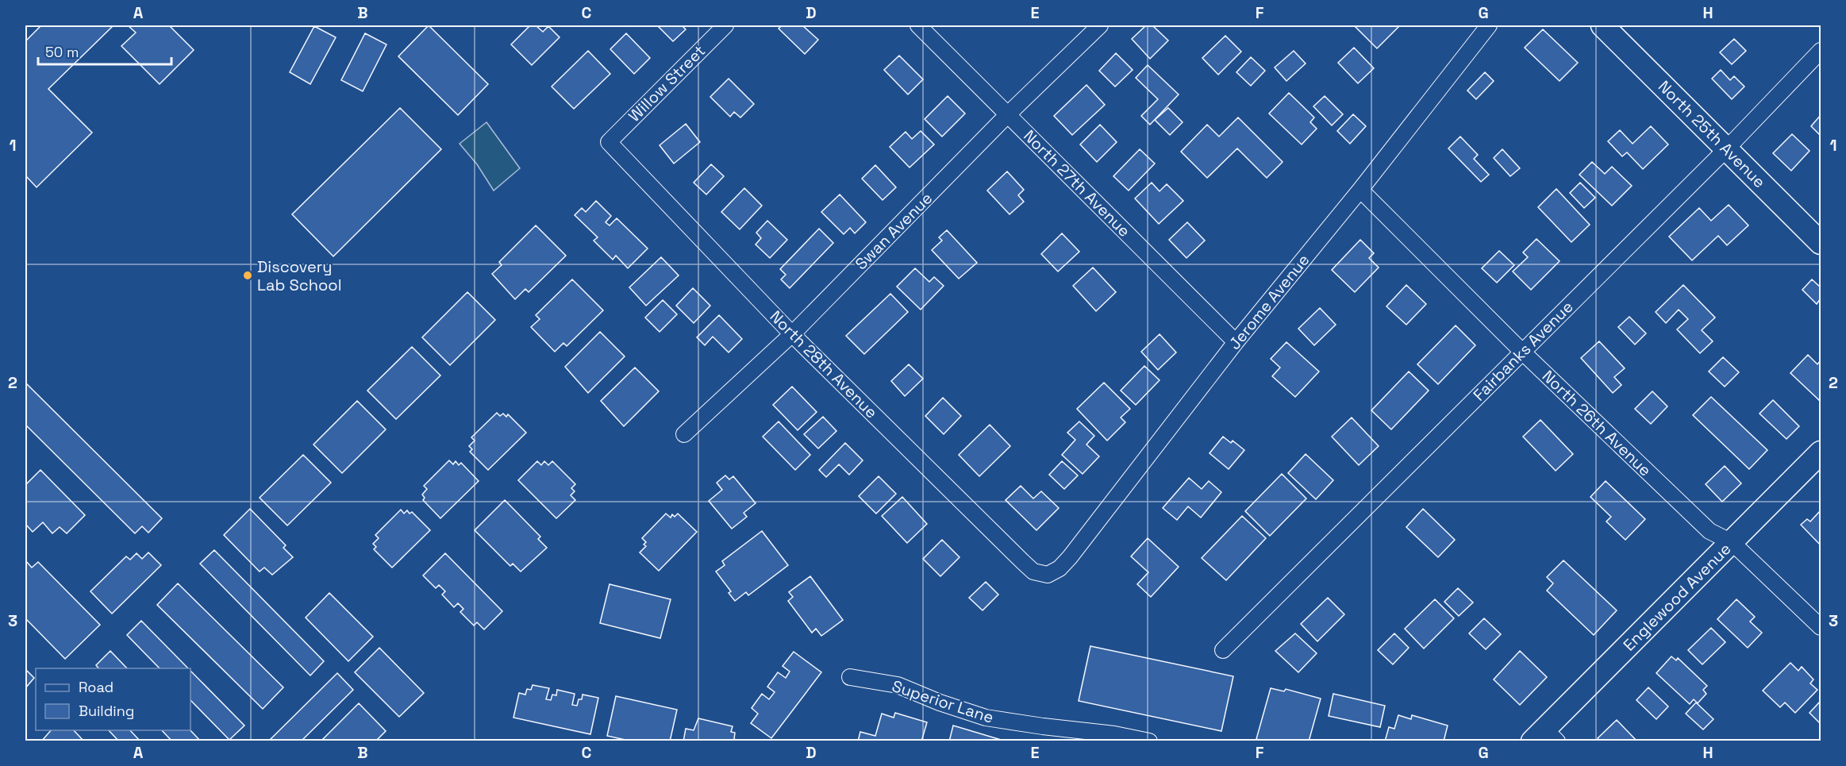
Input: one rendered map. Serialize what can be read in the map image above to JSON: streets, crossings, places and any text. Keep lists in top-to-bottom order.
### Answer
{
  "streets": {
    "street": [
      "Willow Street",
      "North 25th Avenue",
      "North 27th Avenue",
      "Swan Avenue",
      "Jerome Avenue",
      "Fairbanks Avenue",
      "North 28th Avenue",
      "North 26th Avenue",
      "Englewood Avenue",
      "Superior Lane"
    ]
  },
  "crossings": [
    ["Willow Street", "North 28th Avenue"],
    ["North 25th Avenue", "Fairbanks Avenue"],
    ["North 27th Avenue", "Swan Avenue"],
    ["North 27th Avenue", "Jerome Avenue"],
    ["Swan Avenue", "North 28th Avenue"],
    ["Jerome Avenue", "North 28th Avenue"],
    ["Jerome Avenue", "North 26th Avenue"],
    ["Fairbanks Avenue", "North 26th Avenue"],
    ["North 26th Avenue", "Englewood Avenue"]
  ],
  "places": ["Discovery Lab School"],
  "legend": ["Road", "Building"],
  "scale_bar": "50 m",
  "grid": {
    "columns": [
      "A",
      "B",
      "C",
      "D",
      "E",
      "F",
      "G",
      "H"
    ],
    "rows": ["1", "2", "3"]
  }
}
